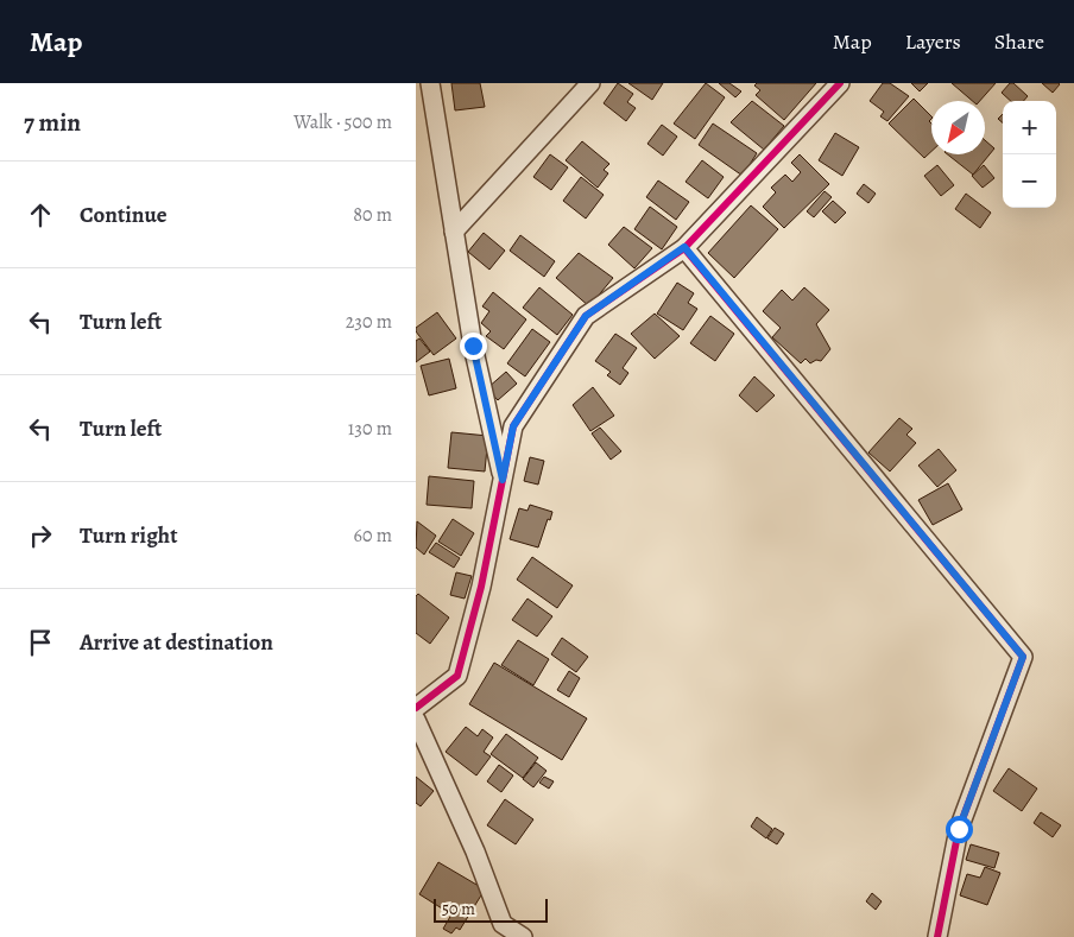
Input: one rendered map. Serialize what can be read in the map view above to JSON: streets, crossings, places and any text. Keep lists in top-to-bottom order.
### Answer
{
  "scale_bar": "50 m",
  "north": "bottom left",
  "page": {
    "header": "Map",
    "nav": ["Map", "Layers", "Share"],
    "heading": ["7 min", "Walk · 500 m"],
    "map_buttons": ["+", "−"],
    "list": [
      ["Continue", "80 m"],
      ["Turn left", "230 m"],
      ["Turn left", "130 m"],
      ["Turn right", "60 m"],
      "Arrive at destination"
    ],
    "scale": "50 m"
  }
}
